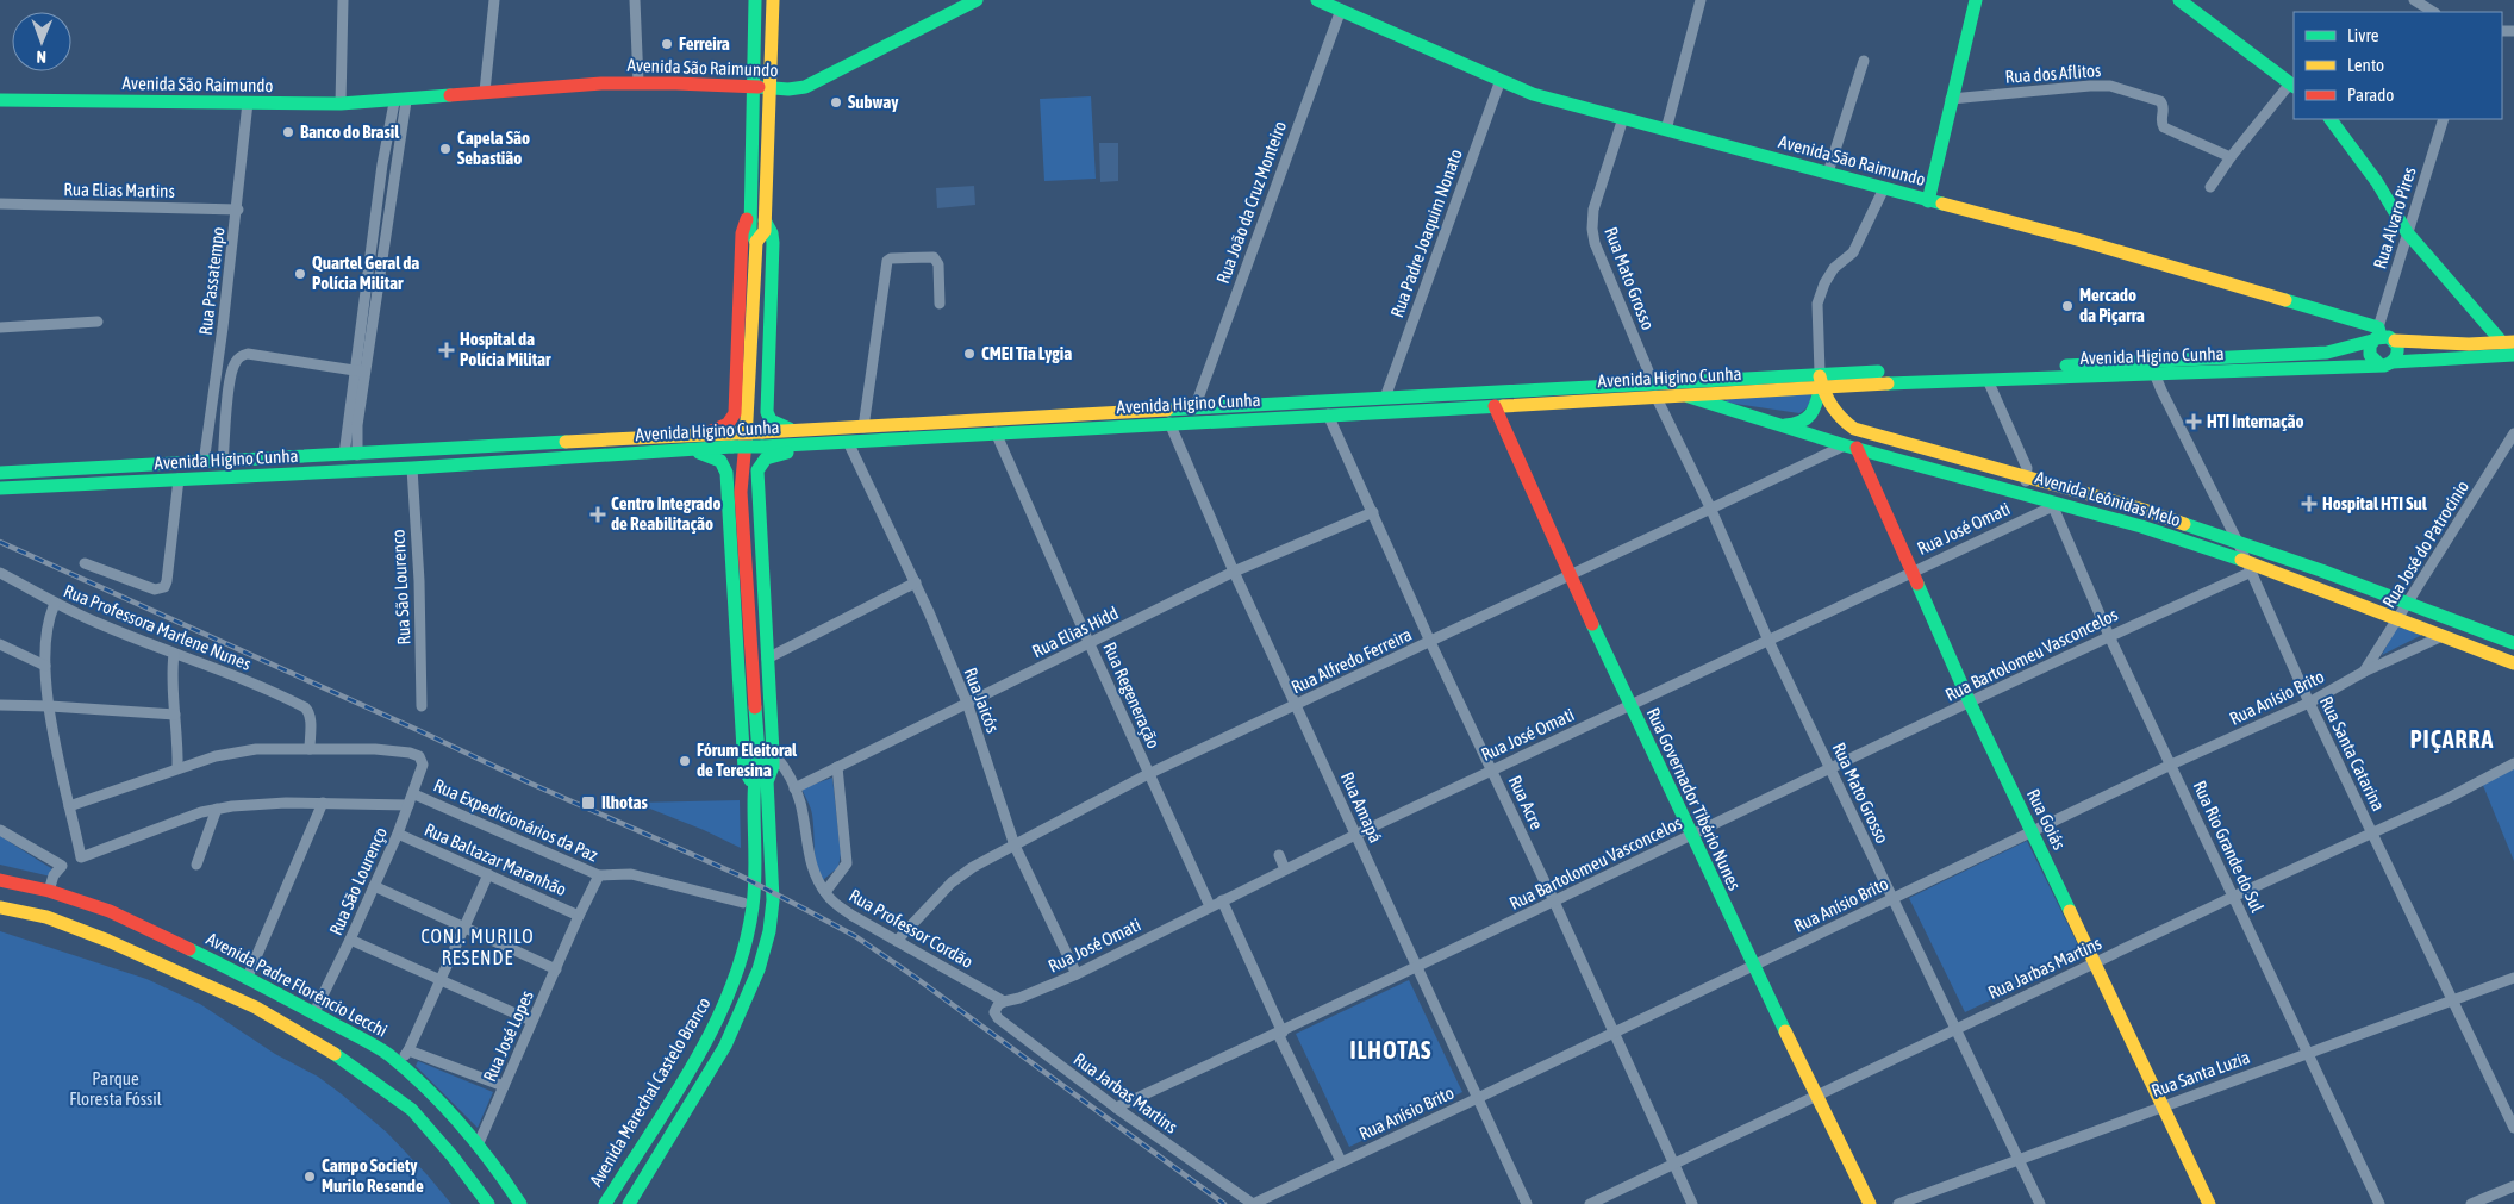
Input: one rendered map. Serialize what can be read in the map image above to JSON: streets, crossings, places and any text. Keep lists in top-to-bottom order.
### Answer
{
  "streets": {
    "main road": [
      "Avenida São Raimundo",
      "Avenida Higino Cunha",
      "Avenida Leônidas Melo",
      "Rua Governador Tibério Nunes",
      "Rua Goiás",
      "Avenida Padre Florêncio Lecchi",
      "Avenida Marechal Castelo Branco"
    ],
    "street": [
      "Rua dos Aflitos",
      "Rua Elias Martins",
      "Rua João da Cruz Monteiro",
      "Rua Alvaro Pires",
      "Rua Padre Joaquim Nonato",
      "Rua Mato Grosso",
      "Rua Passatempo",
      "Rua José Omati",
      "Rua José do Patrocínio",
      "Rua São Lourenco",
      "Rua Professora Marlene Nunes",
      "Rua Elias Hidd",
      "Rua Bartolomeu Vasconcelos",
      "Rua Alfredo Ferreira",
      "Rua Regeneração",
      "Rua Anísio Brito",
      "Rua Jaicós",
      "Rua Santa Catarina",
      "Rua Acre",
      "Rua Amapá",
      "Rua Expedicionários da Paz",
      "Rua Rio Grande do Sul",
      "Rua Baltazar Maranhão",
      "Rua São Lourenço",
      "Rua Professor Cordão",
      "Rua Jarbas Martins",
      "Rua José Lopes",
      "Rua Santa Luzia"
    ]
  },
  "crossings": [
    ["Avenida São Raimundo", "Rua João da Cruz Monteiro"],
    ["Avenida São Raimundo", "Rua Alvaro Pires"],
    ["Avenida São Raimundo", "Rua Padre Joaquim Nonato"],
    ["Avenida São Raimundo", "Rua Mato Grosso"],
    ["Avenida São Raimundo", "Rua Passatempo"],
    ["Avenida São Raimundo", "Avenida Higino Cunha"],
    ["Rua Elias Martins", "Rua Passatempo"],
    ["Rua João da Cruz Monteiro", "Avenida Higino Cunha"],
    ["Rua Alvaro Pires", "Avenida Higino Cunha"],
    ["Rua Padre Joaquim Nonato", "Avenida Higino Cunha"],
    ["Rua Mato Grosso", "Avenida Higino Cunha"],
    ["Rua Mato Grosso", "Rua José Omati"],
    ["Rua Mato Grosso", "Rua Bartolomeu Vasconcelos"],
    ["Rua Mato Grosso", "Rua Alfredo Ferreira"],
    ["Rua Mato Grosso", "Rua Anísio Brito"],
    ["Rua Mato Grosso", "Rua Jarbas Martins"],
    ["Rua Mato Grosso", "Rua Santa Luzia"],
    ["Rua Passatempo", "Avenida Higino Cunha"],
    ["Avenida Higino Cunha", "Avenida Leônidas Melo"],
    ["Avenida Higino Cunha", "Rua São Lourenco"],
    ["Avenida Higino Cunha", "Rua Regeneração"],
    ["Avenida Higino Cunha", "Rua Jaicós"],
    ["Avenida Higino Cunha", "Rua Santa Catarina"],
    ["Avenida Higino Cunha", "Rua Governador Tibério Nunes"],
    ["Avenida Higino Cunha", "Rua Acre"],
    ["Avenida Higino Cunha", "Rua Amapá"],
    ["Avenida Leônidas Melo", "Rua José Omati"],
    ["Avenida Leônidas Melo", "Rua José do Patrocínio"],
    ["Avenida Leônidas Melo", "Rua Bartolomeu Vasconcelos"],
    ["Avenida Leônidas Melo", "Rua Alfredo Ferreira"],
    ["Avenida Leônidas Melo", "Rua Anísio Brito"],
    ["Avenida Leônidas Melo", "Rua Santa Catarina"],
    ["Avenida Leônidas Melo", "Rua Goiás"],
    ["Avenida Leônidas Melo", "Rua Rio Grande do Sul"],
    ["Rua José Omati", "Rua Regeneração"],
    ["Rua José Omati", "Rua Jaicós"],
    ["Rua José Omati", "Rua Governador Tibério Nunes"],
    ["Rua José Omati", "Rua Acre"],
    ["Rua José Omati", "Rua Amapá"],
    ["Rua José Omati", "Rua Goiás"],
    ["Rua José Omati", "Rua Rio Grande do Sul"],
    ["Rua José Omati", "Rua Professor Cordão"],
    ["Rua José Omati", "Rua Jarbas Martins"],
    ["Rua José do Patrocínio", "Rua Anísio Brito"],
    ["Rua Professora Marlene Nunes", "Rua São Lourenço"],
    ["Rua Elias Hidd", "Rua Regeneração"],
    ["Rua Elias Hidd", "Rua Jaicós"],
    ["Rua Elias Hidd", "Rua Acre"],
    ["Rua Elias Hidd", "Rua Amapá"],
    ["Rua Elias Hidd", "Rua Professor Cordão"],
    ["Rua Bartolomeu Vasconcelos", "Rua Santa Catarina"],
    ["Rua Bartolomeu Vasconcelos", "Rua Governador Tibério Nunes"],
    ["Rua Bartolomeu Vasconcelos", "Rua Acre"],
    ["Rua Bartolomeu Vasconcelos", "Rua Amapá"],
    ["Rua Bartolomeu Vasconcelos", "Rua Goiás"],
    ["Rua Bartolomeu Vasconcelos", "Rua Rio Grande do Sul"],
    ["Rua Bartolomeu Vasconcelos", "Rua Jarbas Martins"],
    ["Rua Alfredo Ferreira", "Rua Regeneração"],
    ["Rua Alfredo Ferreira", "Rua Jaicós"],
    ["Rua Alfredo Ferreira", "Rua Governador Tibério Nunes"],
    ["Rua Alfredo Ferreira", "Rua Acre"],
    ["Rua Alfredo Ferreira", "Rua Amapá"],
    ["Rua Alfredo Ferreira", "Rua Goiás"],
    ["Rua Alfredo Ferreira", "Rua Professor Cordão"],
    ["Rua Anísio Brito", "Rua Santa Catarina"],
    ["Rua Anísio Brito", "Rua Governador Tibério Nunes"],
    ["Rua Anísio Brito", "Rua Acre"],
    ["Rua Anísio Brito", "Rua Amapá"],
    ["Rua Anísio Brito", "Rua Goiás"],
    ["Rua Anísio Brito", "Rua Rio Grande do Sul"],
    ["Rua Anísio Brito", "Rua Jarbas Martins"],
    ["Rua Santa Catarina", "Rua Jarbas Martins"],
    ["Rua Santa Catarina", "Rua Santa Luzia"],
    ["Rua Governador Tibério Nunes", "Rua Jarbas Martins"],
    ["Rua Acre", "Rua Jarbas Martins"],
    ["Rua Goiás", "Rua Jarbas Martins"],
    ["Rua Goiás", "Rua Santa Luzia"],
    ["Rua Expedicionários da Paz", "Rua São Lourenço"],
    ["Rua Expedicionários da Paz", "Rua José Lopes"],
    ["Rua Rio Grande do Sul", "Rua Jarbas Martins"],
    ["Rua Rio Grande do Sul", "Rua Santa Luzia"],
    ["Rua Baltazar Maranhão", "Rua São Lourenço"],
    ["Rua Baltazar Maranhão", "Rua José Lopes"],
    ["Rua São Lourenço", "Avenida Padre Florêncio Lecchi"],
    ["Rua Professor Cordão", "Rua Jarbas Martins"],
    ["Avenida Padre Florêncio Lecchi", "Rua José Lopes"]
  ],
  "districts": ["PIÇARRA", "CONJ. MURILO RESENDE", "ILHOTAS"],
  "parks": ["Parque Floresta Fóssil"],
  "places": {
    "other": [
      "Ferreira",
      "Subway",
      "Banco do Brasil",
      "Capela São Sebastião",
      "Quartel Geral da Polícia Militar",
      "Mercado da Piçarra",
      "CMEI Tia Lygia",
      "Fórum Eleitoral de Teresina",
      "Campo Society Murilo Resende"
    ],
    "health": [
      "Hospital da Polícia Militar",
      "HTI Internação",
      "Hospital HTI Sul",
      "Centro Integrado de Reabilitação"
    ],
    "transit": ["Ilhotas"]
  },
  "legend": ["Livre", "Lento", "Parado"],
  "north": "bottom"
}
